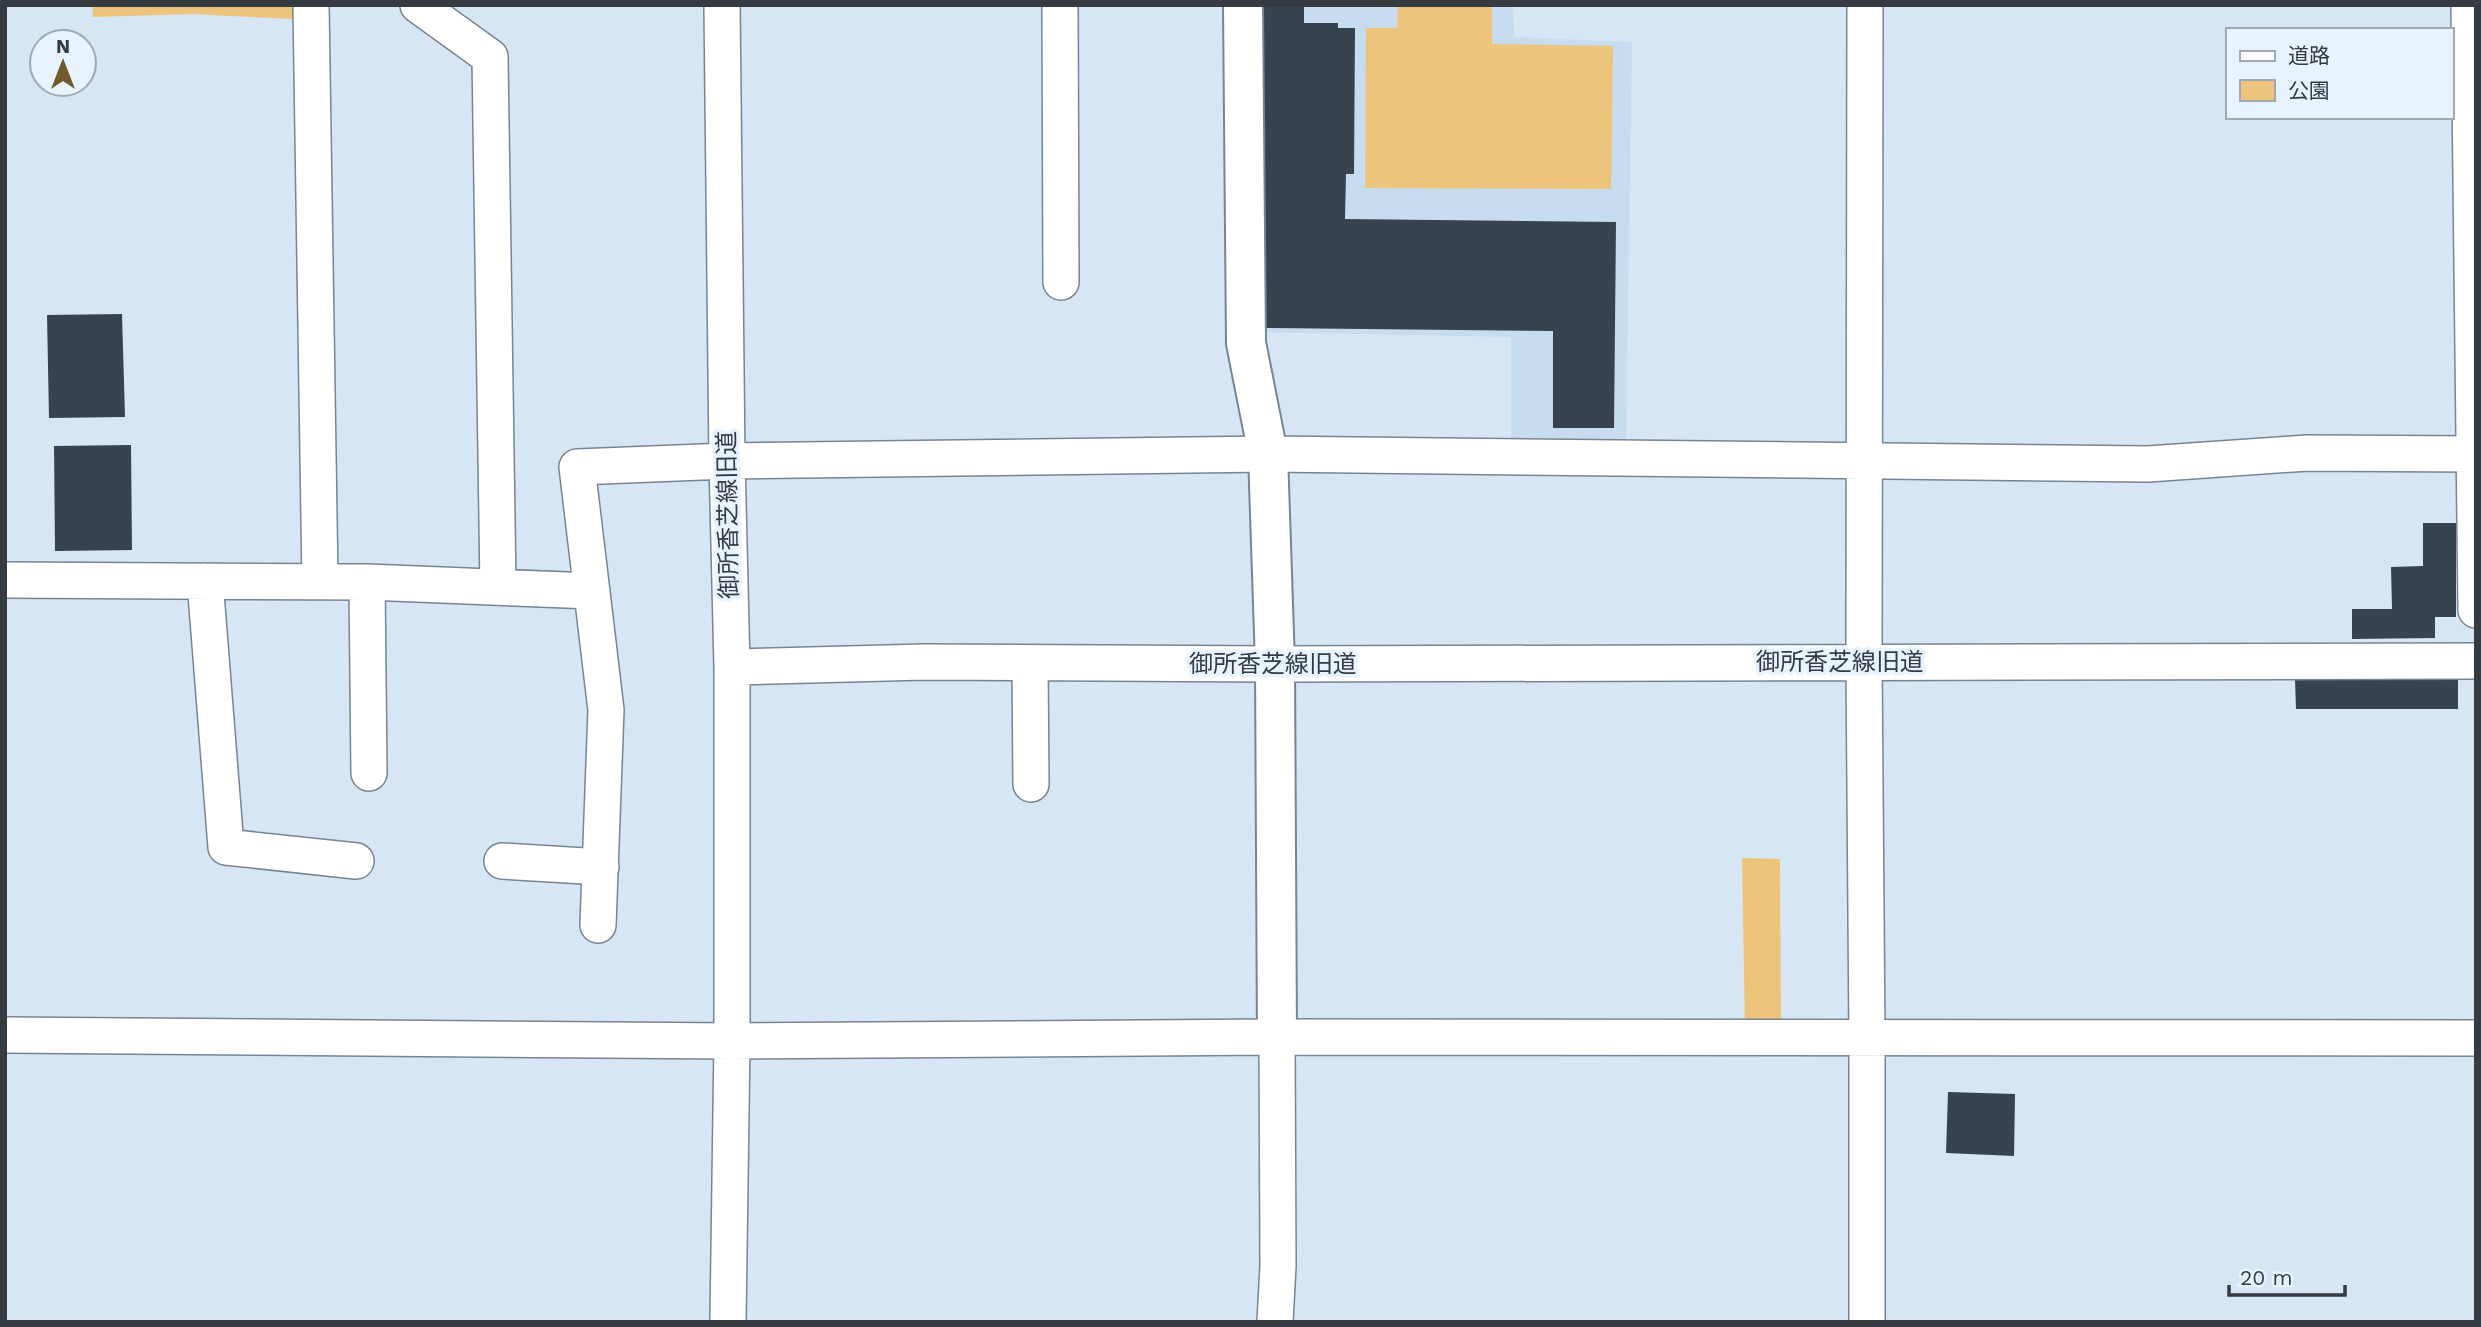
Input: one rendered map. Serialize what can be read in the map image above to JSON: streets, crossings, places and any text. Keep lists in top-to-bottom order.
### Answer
{
  "streets": {
    "street": ["御所香芝線旧道"]
  },
  "legend": ["道路", "公園"],
  "scale_bar": "20 m",
  "north": "top"
}
